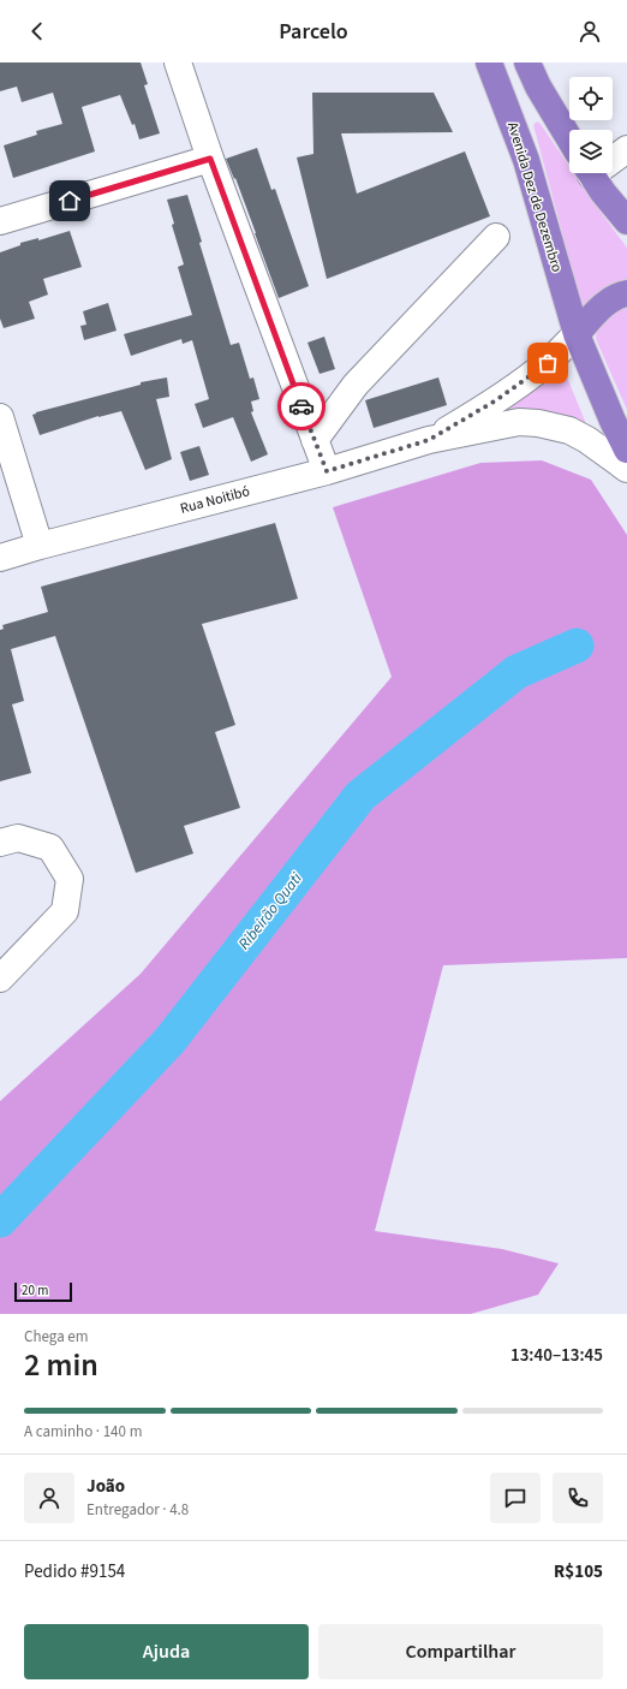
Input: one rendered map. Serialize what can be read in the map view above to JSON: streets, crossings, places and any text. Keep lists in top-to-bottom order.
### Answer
{
  "streets": {
    "highway": ["Avenida Dez de Dezembro"],
    "street": ["Rua Noitibó"]
  },
  "crossings": [
    ["Avenida Dez de Dezembro", "Rua Noitibó"]
  ],
  "water": ["Ribeirão Quati"],
  "scale_bar": "20 m",
  "page": {
    "header": "Parcelo",
    "scale": "20 m",
    "heading": ["2 min", "Chega em", "13:40–13:45"],
    "panel": [
      "João",
      "Entregador · 4.8",
      "Pedido #9154",
      "R$105"
    ],
    "bar": "A caminho · 140 m",
    "buttons": ["Ajuda", "Compartilhar"]
  }
}
